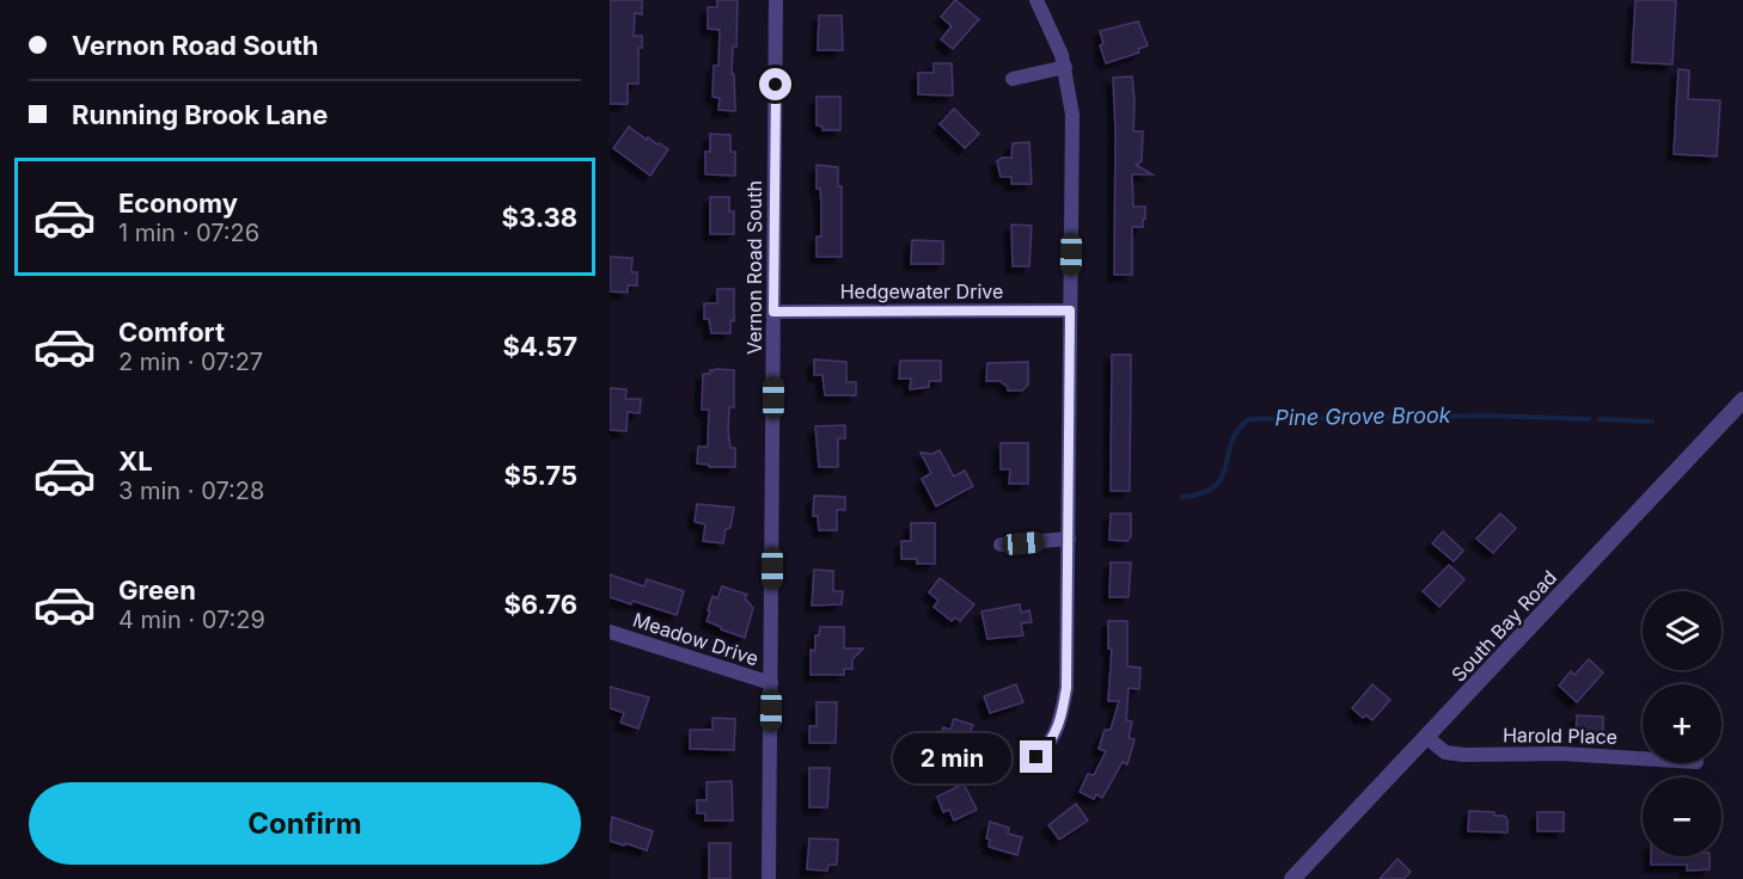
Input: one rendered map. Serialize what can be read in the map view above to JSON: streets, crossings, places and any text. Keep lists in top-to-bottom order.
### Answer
{
  "streets": {
    "street": [
      "Vernon Road South",
      "Hedgewater Drive",
      "South Bay Road",
      "Meadow Drive",
      "Harold Place"
    ]
  },
  "crossings": [
    ["Vernon Road South", "Hedgewater Drive"],
    ["Vernon Road South", "Meadow Drive"],
    ["South Bay Road", "Harold Place"]
  ],
  "water": ["Pine Grove Brook"],
  "page": {
    "banner": ["Vernon Road South", "Running Brook Lane"],
    "list": [
      {
        "name": "Economy",
        "note": "1 min · 07:26",
        "value": "$3.38"
      },
      {
        "name": "Comfort",
        "note": "2 min · 07:27",
        "value": "$4.57"
      },
      {
        "name": "XL",
        "note": "3 min · 07:28",
        "value": "$5.75"
      },
      {
        "name": "Green",
        "note": "4 min · 07:29",
        "value": "$6.76"
      }
    ],
    "map_buttons": ["+", "−"],
    "bubble": "2 min",
    "buttons": "Confirm"
  }
}
